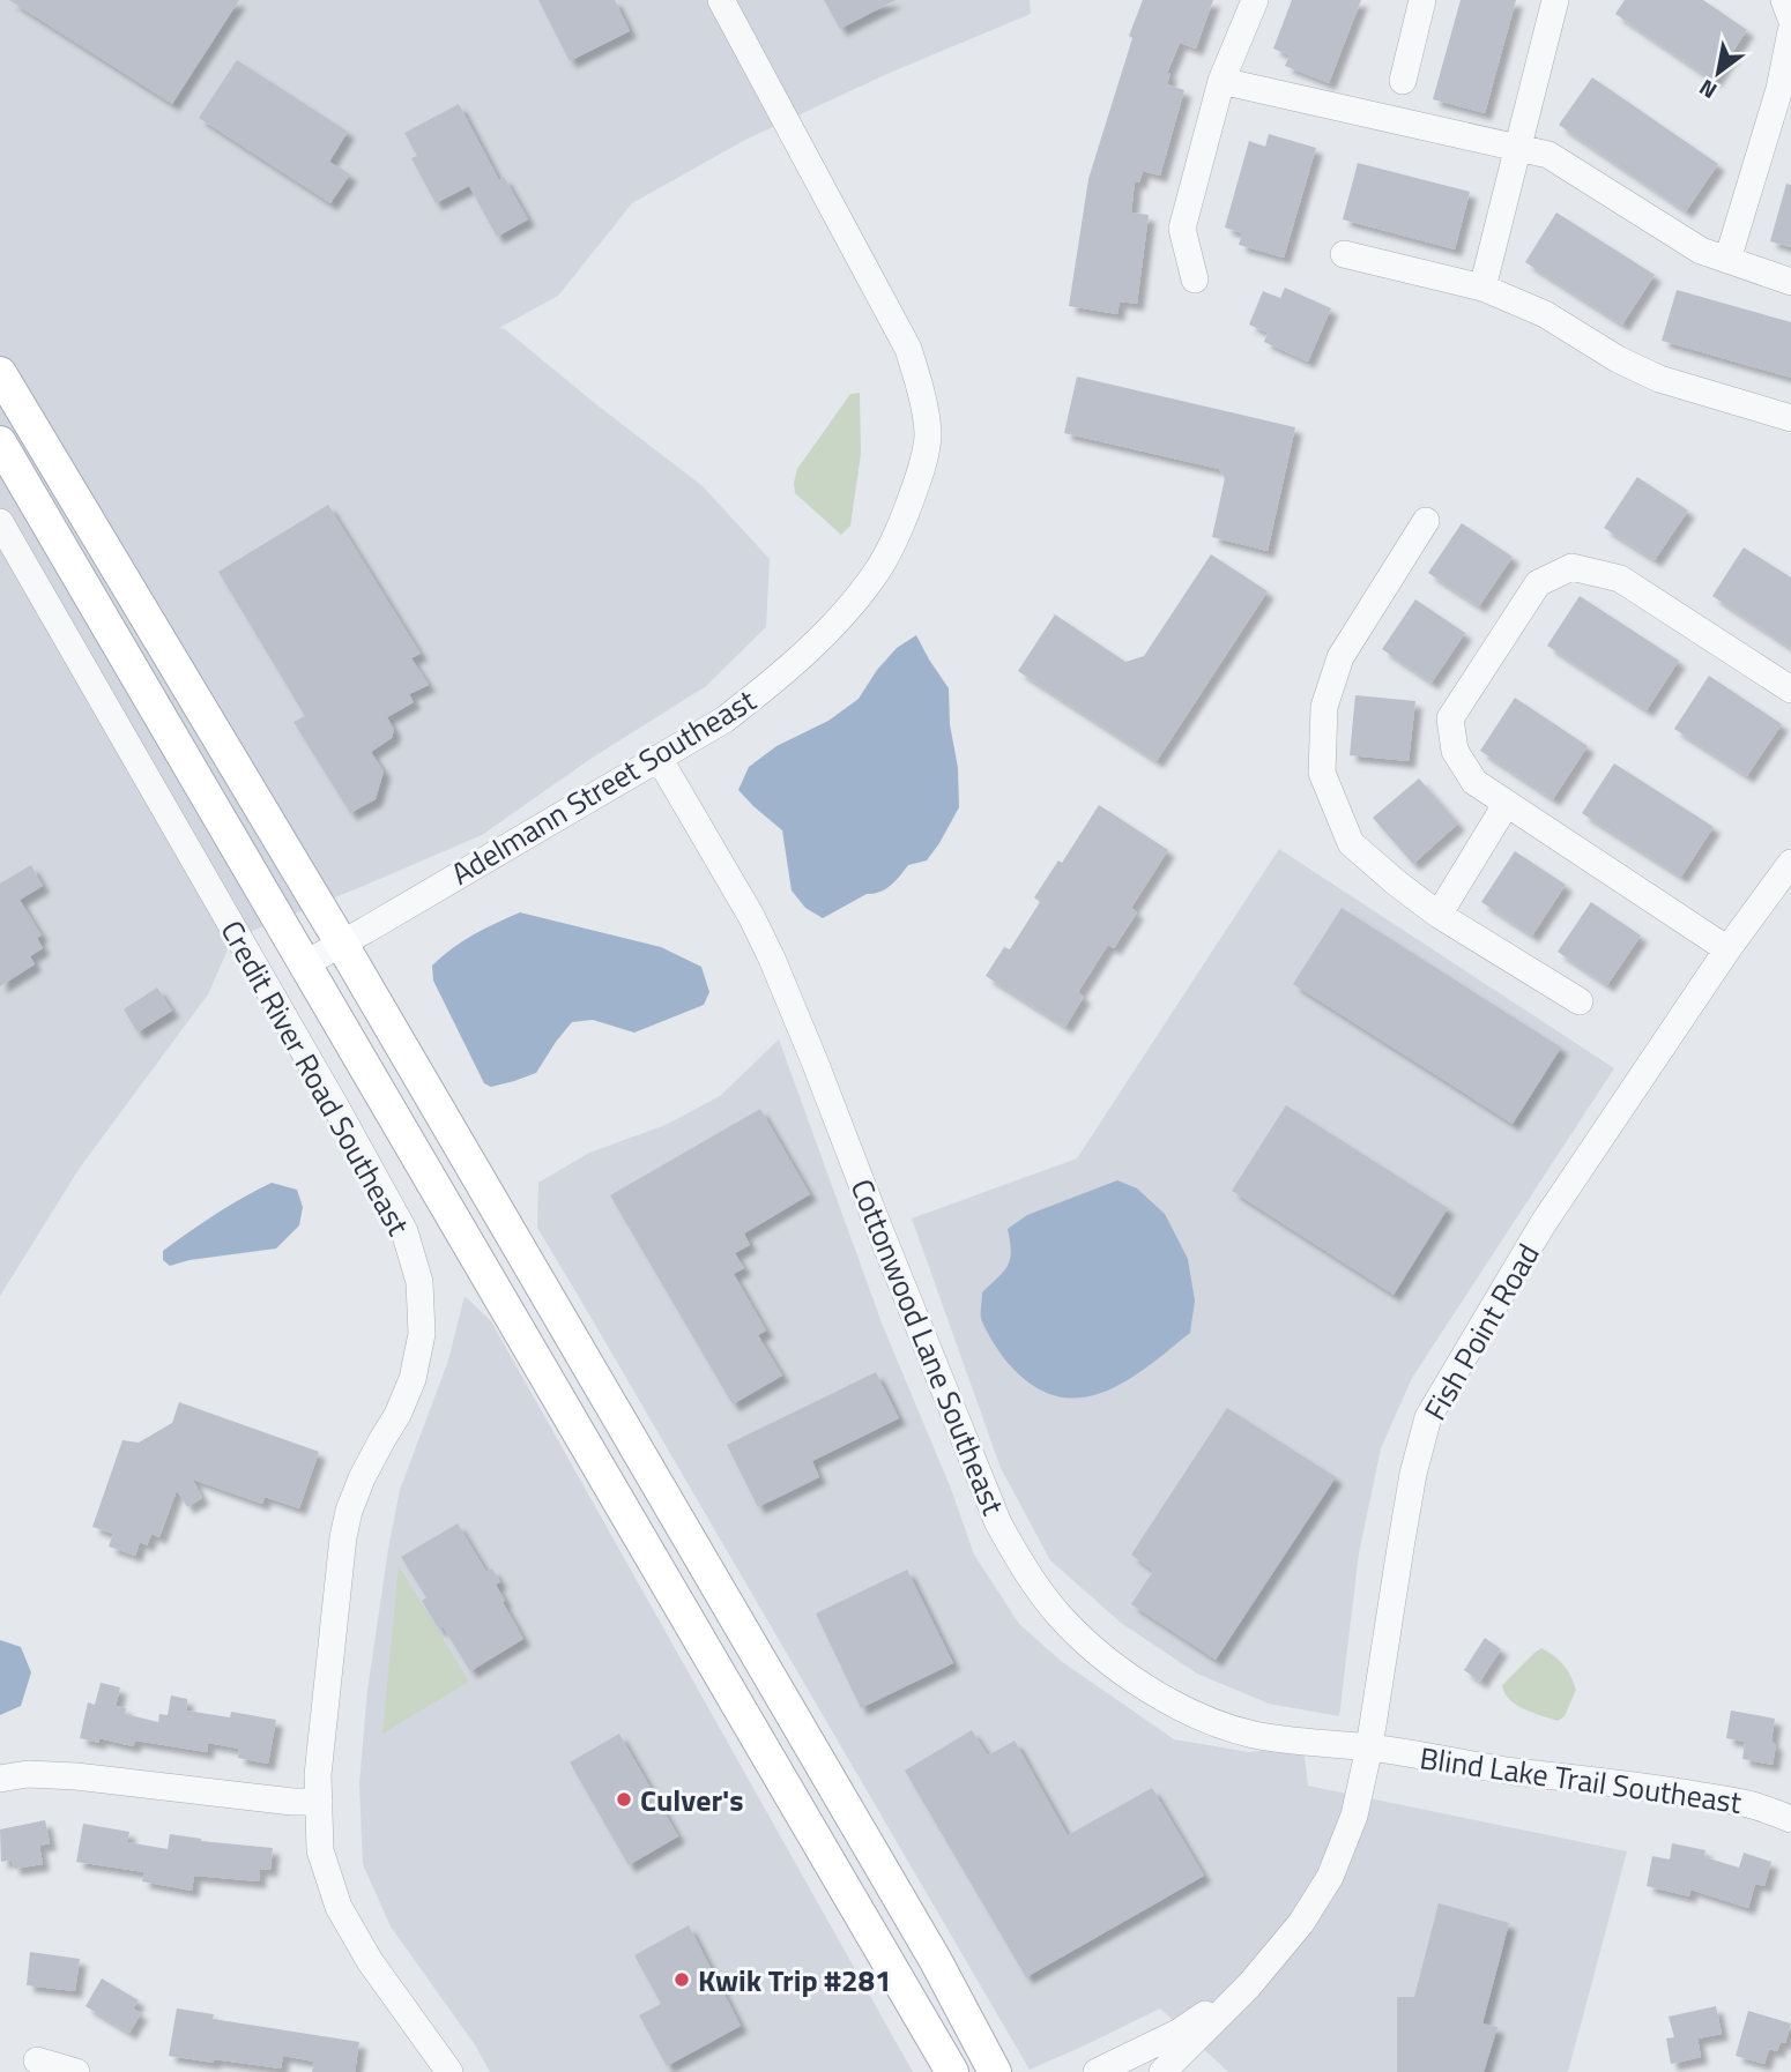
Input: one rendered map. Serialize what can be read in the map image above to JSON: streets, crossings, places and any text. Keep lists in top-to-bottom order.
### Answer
{
  "streets": {
    "street": [
      "Adelmann Street Southeast",
      "Credit River Road Southeast",
      "Fish Point Road",
      "Cottonwood Lane Southeast",
      "Blind Lake Trail Southeast"
    ]
  },
  "crossings": [
    ["Adelmann Street Southeast", "Cottonwood Lane Southeast"],
    ["Fish Point Road", "Cottonwood Lane Southeast"],
    ["Fish Point Road", "Blind Lake Trail Southeast"],
    ["Cottonwood Lane Southeast", "Blind Lake Trail Southeast"]
  ],
  "places": ["Culver's", "Kwik Trip #281"],
  "north": "bottom left"
}
